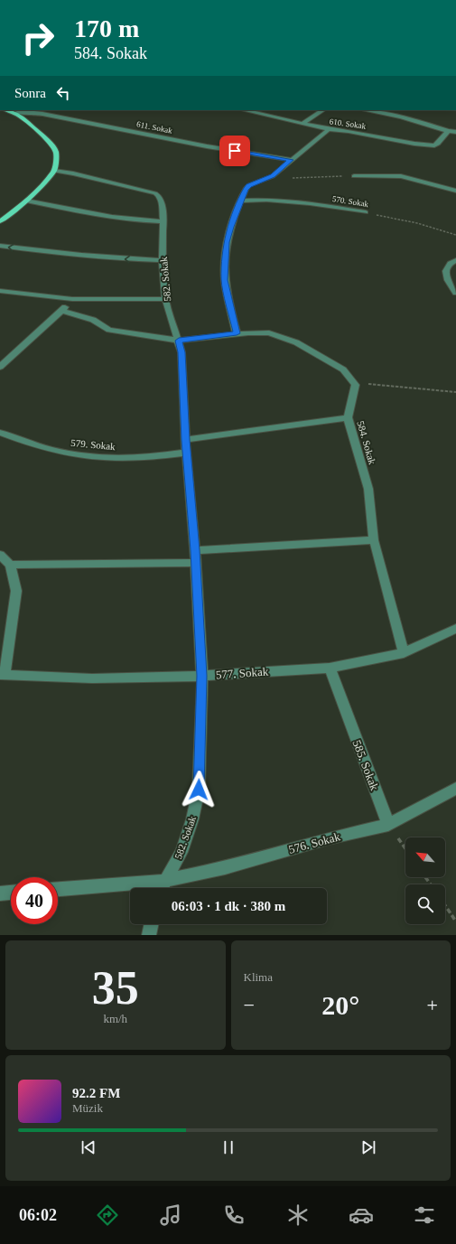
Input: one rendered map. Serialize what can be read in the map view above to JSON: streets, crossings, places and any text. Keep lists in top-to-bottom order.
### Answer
{
  "streets": {
    "street": [
      "610. Sokak",
      "611. Sokak",
      "570. Sokak",
      "582. Sokak",
      "584. Sokak",
      "579. Sokak",
      "577. Sokak",
      "585. Sokak",
      "576. Sokak"
    ]
  },
  "crossings": [
    ["582. Sokak", "579. Sokak"],
    ["582. Sokak", "577. Sokak"],
    ["582. Sokak", "576. Sokak"],
    ["584. Sokak", "577. Sokak"],
    ["577. Sokak", "585. Sokak"],
    ["585. Sokak", "576. Sokak"]
  ],
  "north": "top left",
  "page": {
    "turn": ["170 m", "584. Sokak"],
    "then": "Sonra",
    "limit": "40",
    "trip": "06:03 · 1 dk · 380 m",
    "tile": [
      ["35", "km/h"],
      "Klima"
    ],
    "heat": ["−", "20°", "+"],
    "song": ["92.2 FM", "Müzik"],
    "tabs": "06:02"
  }
}
